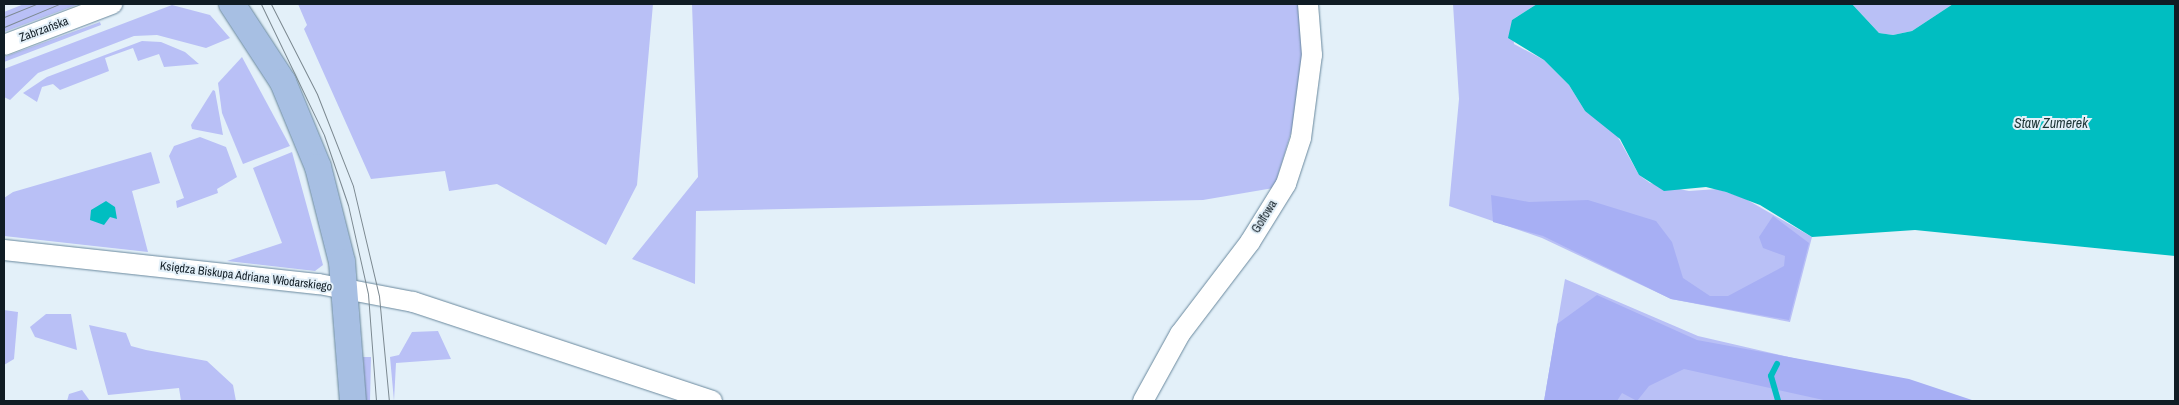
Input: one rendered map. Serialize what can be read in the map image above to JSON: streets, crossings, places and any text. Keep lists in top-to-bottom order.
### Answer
{
  "streets": {
    "street": ["Zabrzańska", "Golfowa", "Księdza Biskupa Adriana Włodarskiego"]
  },
  "water": ["Staw Zumerek"]
}
